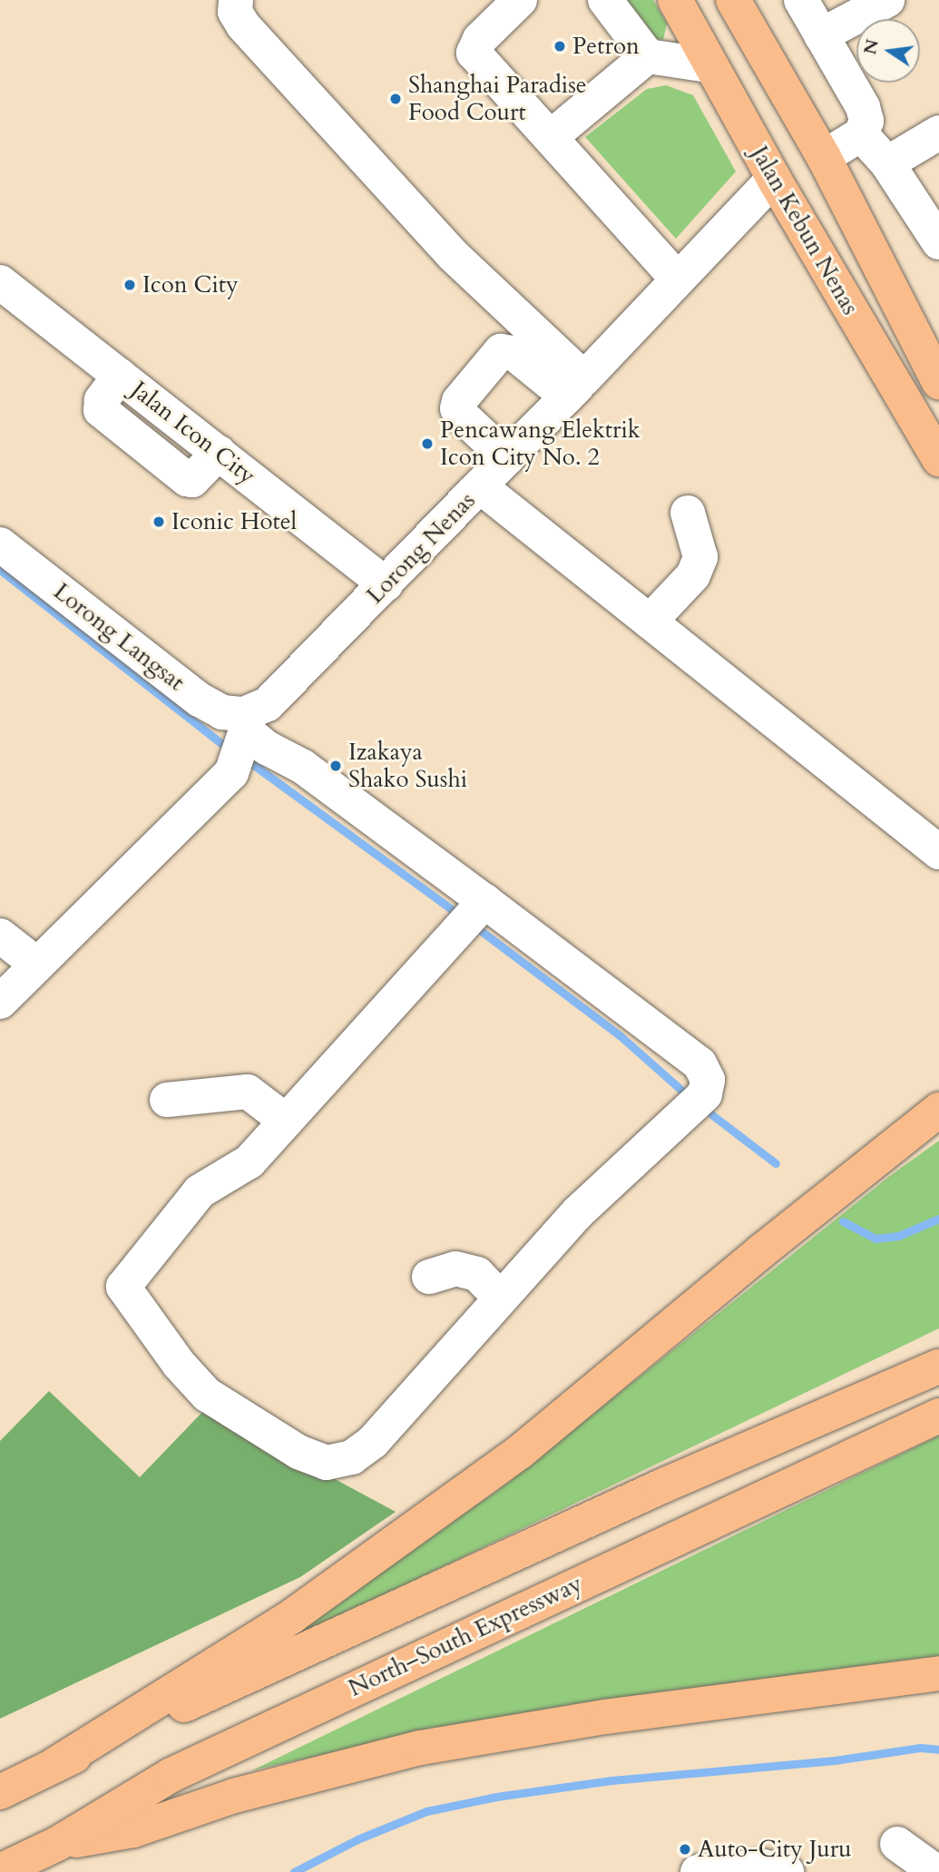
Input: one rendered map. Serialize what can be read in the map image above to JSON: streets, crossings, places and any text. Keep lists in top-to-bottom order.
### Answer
{
  "streets": {
    "main road": ["Jalan Kebun Nenas", "North–South Expressway"],
    "street": ["Jalan Icon City", "Lorong Nenas", "Lorong Langsat"]
  },
  "crossings": [
    ["Jalan Kebun Nenas", "Lorong Nenas"],
    ["Jalan Icon City", "Lorong Nenas"],
    ["Lorong Nenas", "Lorong Langsat"]
  ],
  "places": [
    "Petron",
    "Shanghai Paradise Food Court",
    "Icon City",
    "Pencawang Elektrik Icon City No. 2",
    "Iconic Hotel",
    "Izakaya Shako Sushi",
    "Auto-City Juru"
  ],
  "north": "left"
}
